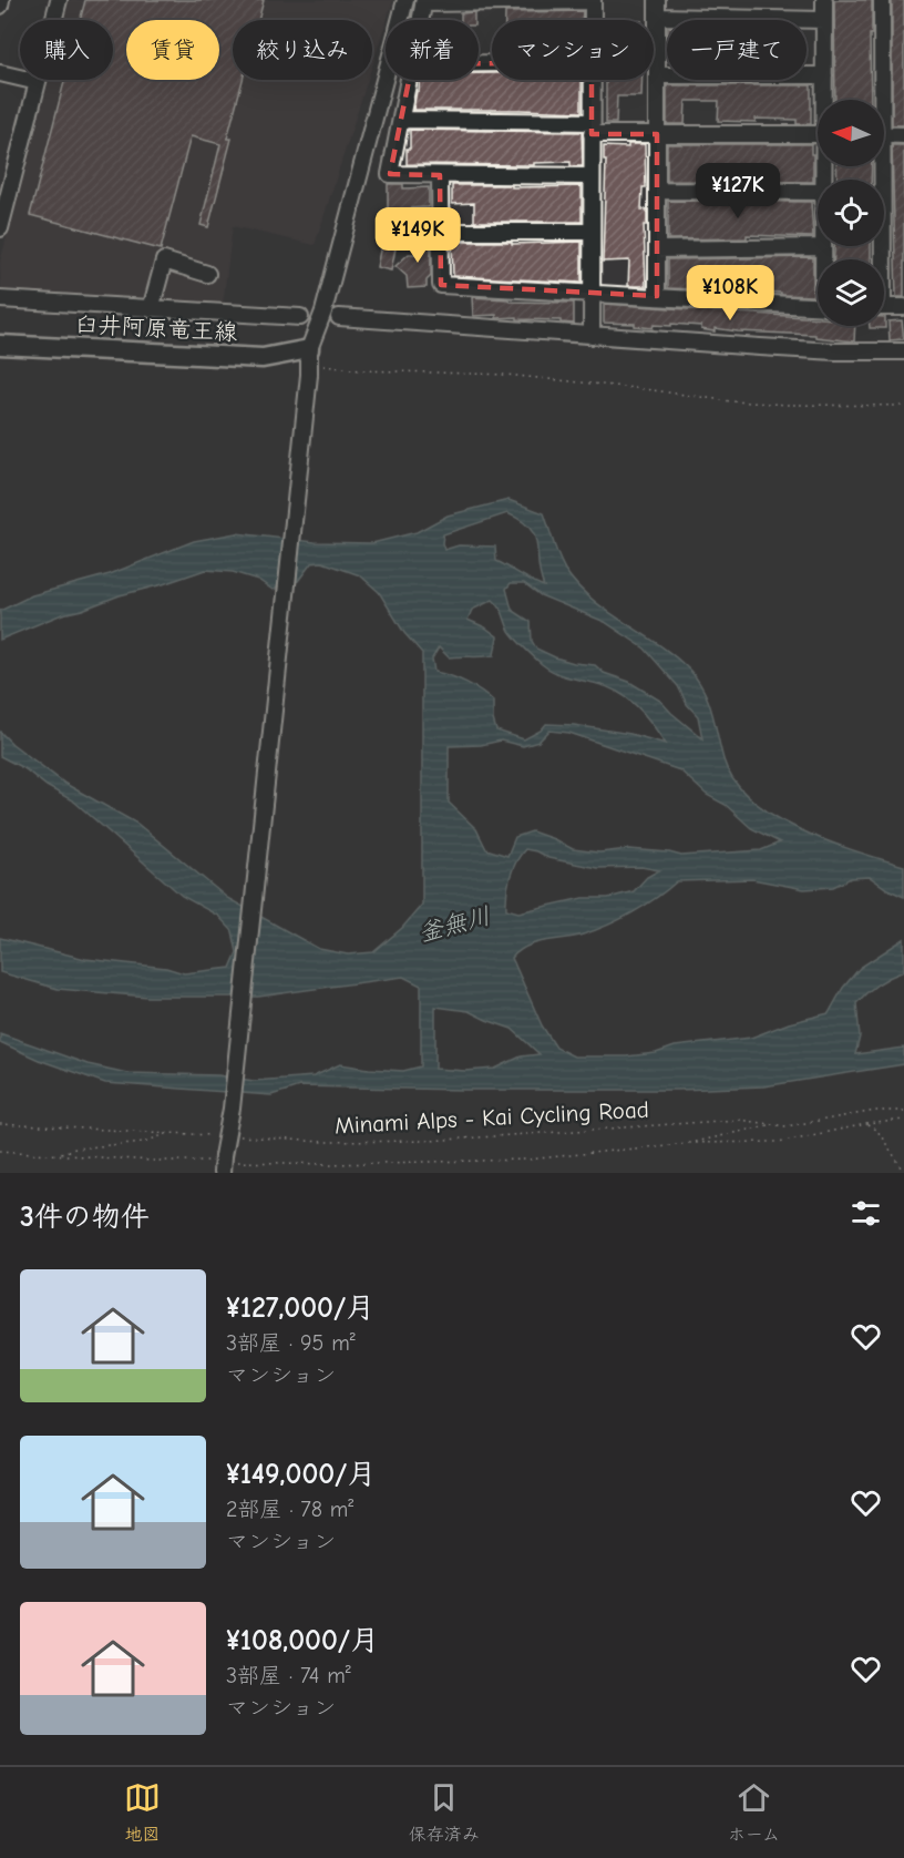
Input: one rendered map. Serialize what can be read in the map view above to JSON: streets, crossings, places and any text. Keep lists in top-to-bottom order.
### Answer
{
  "streets": {
    "main road": ["臼井阿原竜王線"],
    "path": ["Minami Alps - Kai Cycling Road"]
  },
  "water": ["釜無川"],
  "north": "left",
  "page": {
    "chip": [
      "購入",
      "賃貸",
      "絞り込み",
      "新着",
      "マンション",
      "一戸建て"
    ],
    "price": ["¥127K", "¥149K", "¥108K"],
    "heading": "3件の物件",
    "list": [
      {
        "name": "¥127,000/月",
        "note": "3部屋 · 95 m² · マンション"
      },
      {
        "name": "¥149,000/月",
        "note": "2部屋 · 78 m² · マンション"
      },
      {
        "name": "¥108,000/月",
        "note": "3部屋 · 74 m² · マンション"
      }
    ],
    "tabs": ["地図", "保存済み", "ホーム"]
  }
}
